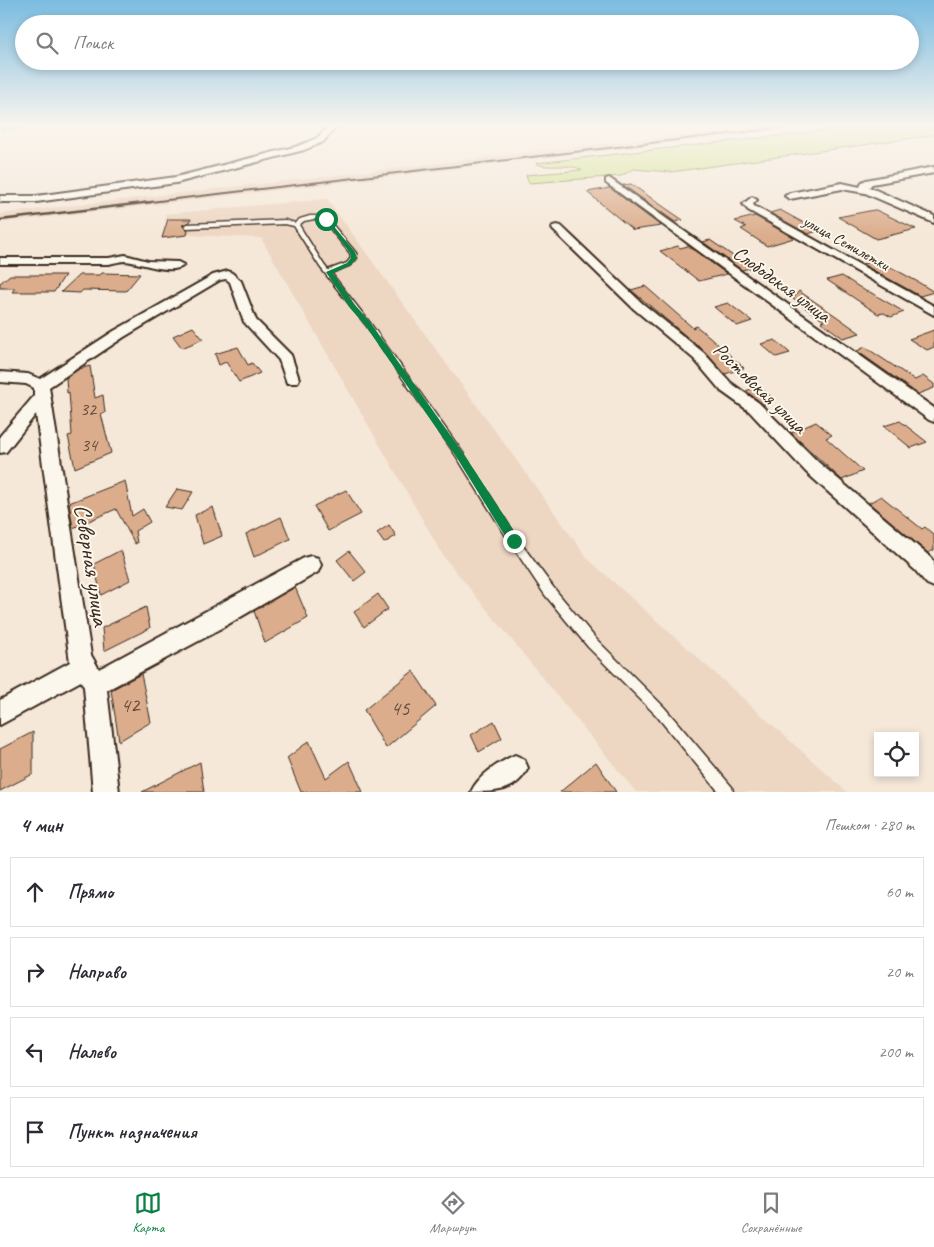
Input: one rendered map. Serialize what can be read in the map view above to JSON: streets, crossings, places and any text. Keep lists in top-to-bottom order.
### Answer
{
  "streets": {
    "street": [
      "улица Семилетки",
      "Слободская улица",
      "Ростовская улица",
      "Северная улица"
    ]
  },
  "house_numbers": [
    "32",
    "34",
    "42",
    "45"
  ],
  "page": {
    "search": "Поиск",
    "heading": ["4 мин", "Пешком · 280 m"],
    "list": [
      ["Прямо", "60 m"],
      ["Направо", "20 m"],
      ["Налево", "200 m"],
      "Пункт назначения"
    ],
    "nav": ["Карта", "Маршрут", "Сохранённые"]
  }
}
